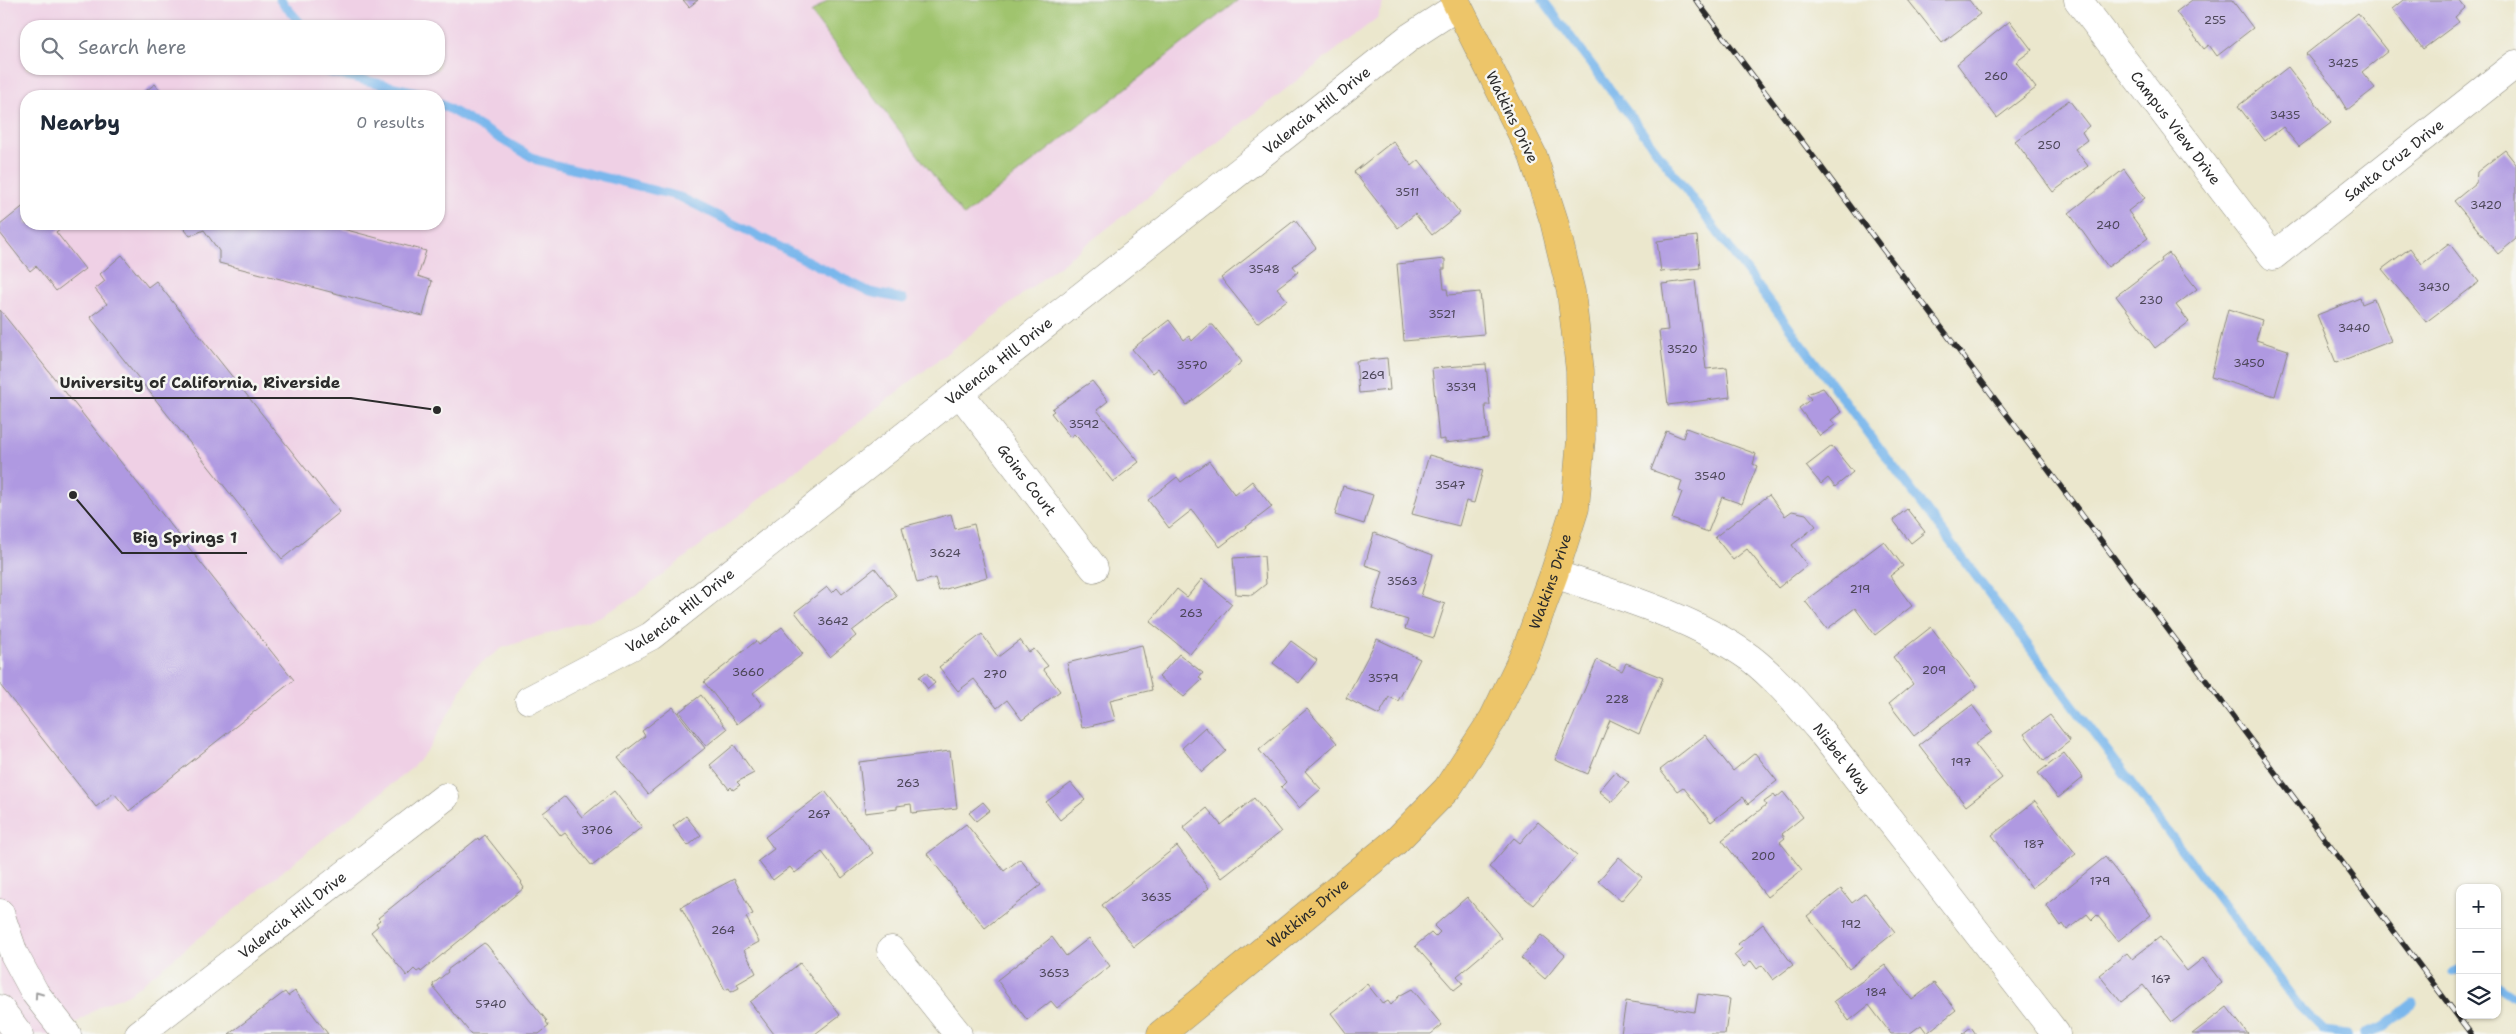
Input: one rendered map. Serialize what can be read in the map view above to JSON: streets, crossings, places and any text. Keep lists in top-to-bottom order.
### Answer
{
  "streets": {
    "main road": ["Watkins Drive"],
    "street": [
      "Valencia Hill Drive",
      "Campus View Drive",
      "Santa Cruz Drive",
      "Goins Court",
      "Nisbet Way"
    ]
  },
  "crossings": [
    ["Valencia Hill Drive", "Watkins Drive"],
    ["Valencia Hill Drive", "Goins Court"],
    ["Watkins Drive", "Nisbet Way"],
    ["Campus View Drive", "Santa Cruz Drive"]
  ],
  "places": ["University of California, Riverside", "Big Springs 1"],
  "house_numbers": [
    "255",
    "3425",
    "260",
    "3435",
    "250",
    "3511",
    "3420",
    "240",
    "3548",
    "3430",
    "230",
    "3521",
    "3440",
    "3520",
    "3450",
    "3570",
    "269",
    "3539",
    "3592",
    "3540",
    "3547",
    "3624",
    "3563",
    "219",
    "263",
    "3642",
    "209",
    "3660",
    "270",
    "3579",
    "228",
    "197",
    "263",
    "267",
    "3706",
    "187",
    "200",
    "179",
    "3635",
    "192",
    "264",
    "3653",
    "167",
    "184",
    "5740"
  ],
  "page": {
    "search": "Search here",
    "heading": ["Nearby", "0 results"],
    "map_buttons": ["+", "−"]
  }
}
